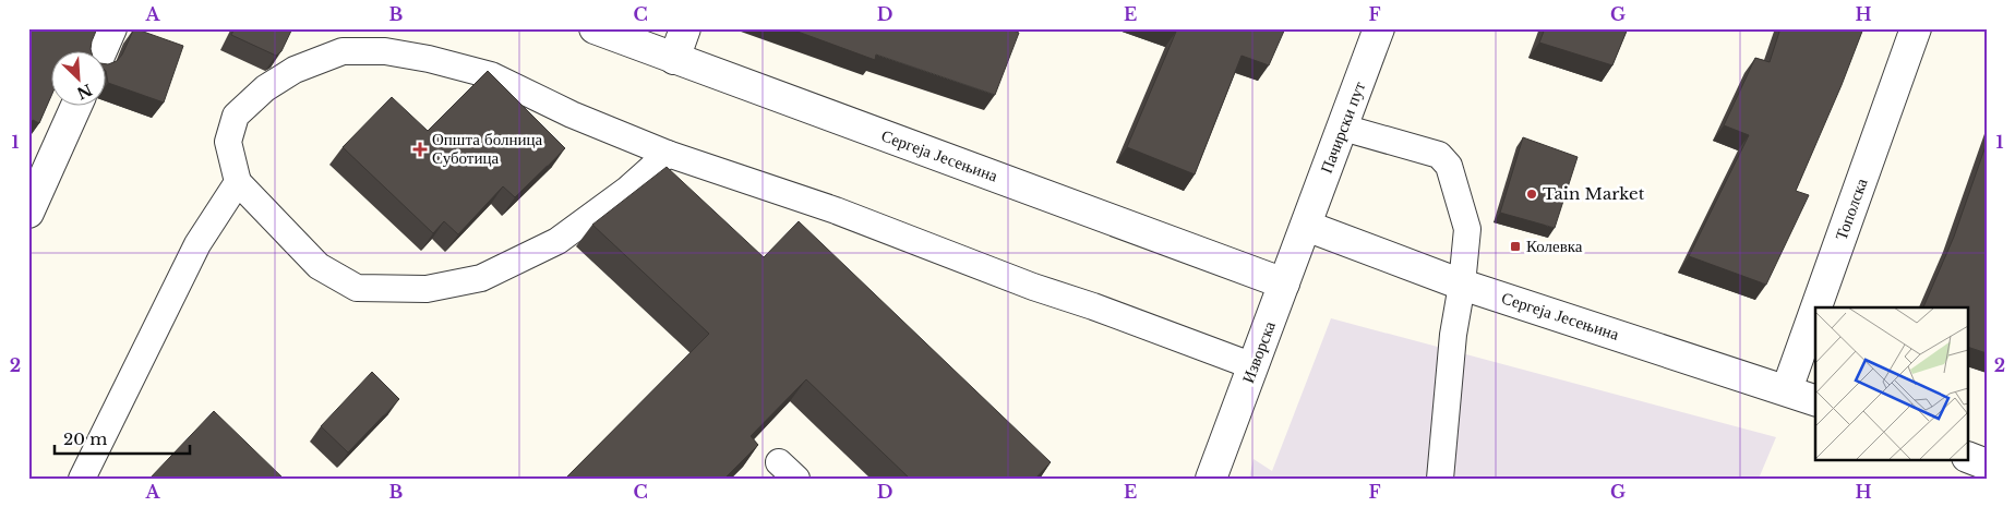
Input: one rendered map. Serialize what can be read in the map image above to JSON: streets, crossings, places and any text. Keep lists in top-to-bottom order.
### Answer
{
  "streets": {
    "street": [
      "Пачирски пут",
      "Сергеја Јесењина",
      "Тополска",
      "Изворска"
    ]
  },
  "crossings": [
    ["Пачирски пут", "Сергеја Јесењина"],
    ["Пачирски пут", "Изворска"],
    ["Сергеја Јесењина", "Тополска"],
    ["Сергеја Јесењина", "Изворска"]
  ],
  "places": {
    "health": ["Општа болница Суботица"],
    "other": ["Tain Market"],
    "transit": ["Колевка"]
  },
  "scale_bar": "20 m",
  "north": "bottom right",
  "grid": {
    "columns": [
      "A",
      "B",
      "C",
      "D",
      "E",
      "F",
      "G",
      "H"
    ],
    "rows": ["1", "2"]
  }
}
